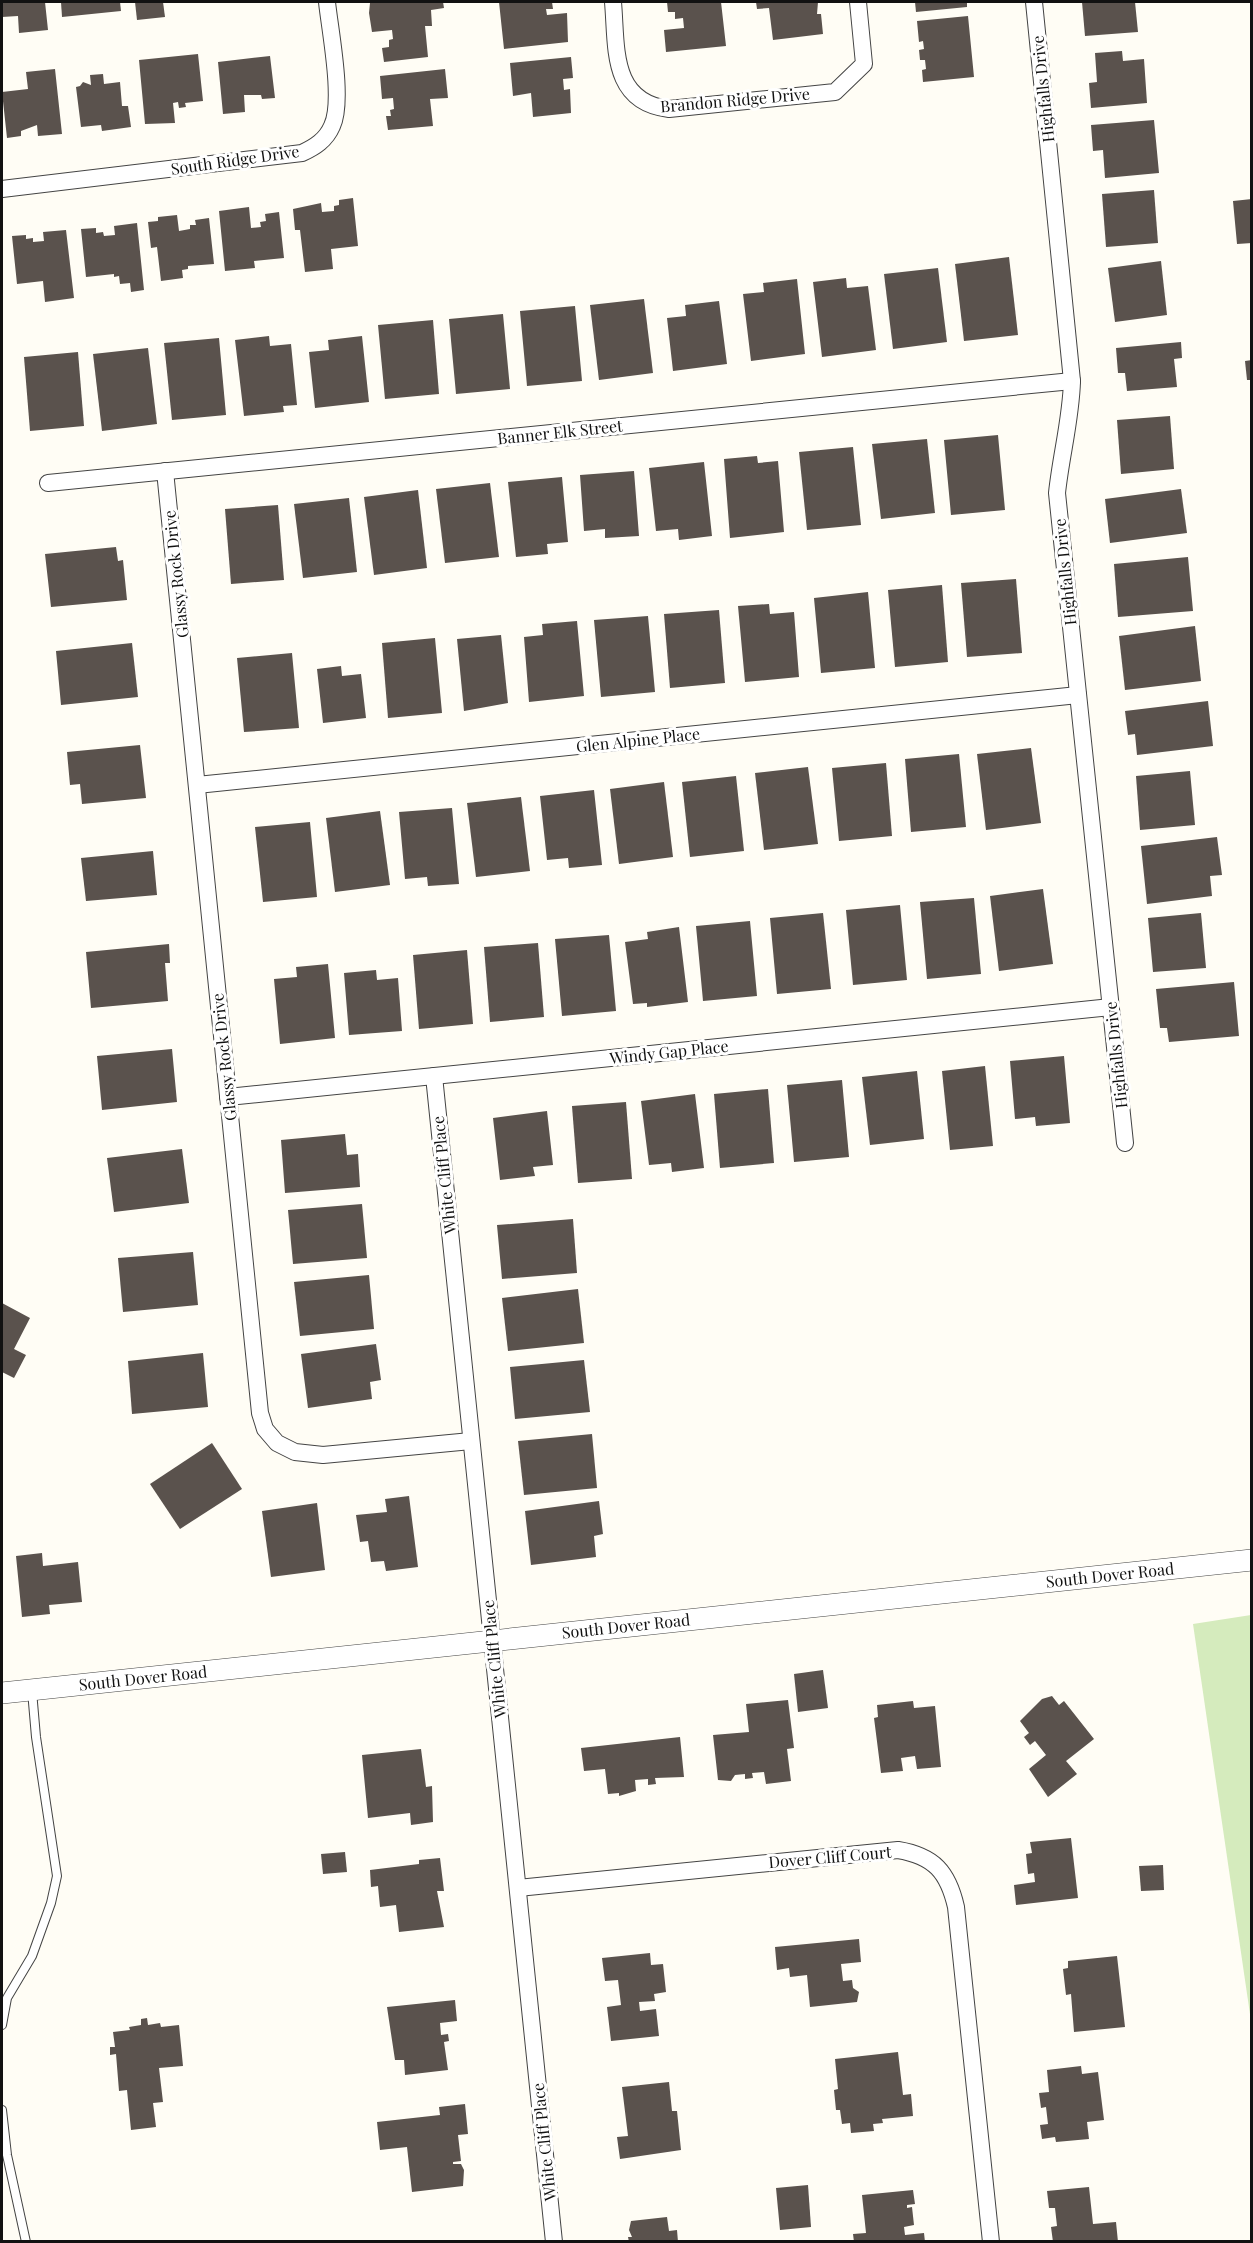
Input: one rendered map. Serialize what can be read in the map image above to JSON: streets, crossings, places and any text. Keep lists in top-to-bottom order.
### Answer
{
  "streets": {
    "street": [
      "Highfalls Drive",
      "Brandon Ridge Drive",
      "South Ridge Drive",
      "Banner Elk Street",
      "Glassy Rock Drive",
      "Glen Alpine Place",
      "Windy Gap Place",
      "White Cliff Place",
      "South Dover Road",
      "Dover Cliff Court"
    ]
  },
  "crossings": [
    ["Highfalls Drive", "Banner Elk Street"],
    ["Highfalls Drive", "Glen Alpine Place"],
    ["Highfalls Drive", "Windy Gap Place"],
    ["Banner Elk Street", "Glassy Rock Drive"],
    ["Glassy Rock Drive", "Glen Alpine Place"],
    ["Glassy Rock Drive", "Windy Gap Place"],
    ["Glassy Rock Drive", "White Cliff Place"],
    ["Windy Gap Place", "White Cliff Place"],
    ["White Cliff Place", "South Dover Road"],
    ["White Cliff Place", "Dover Cliff Court"]
  ]
}
